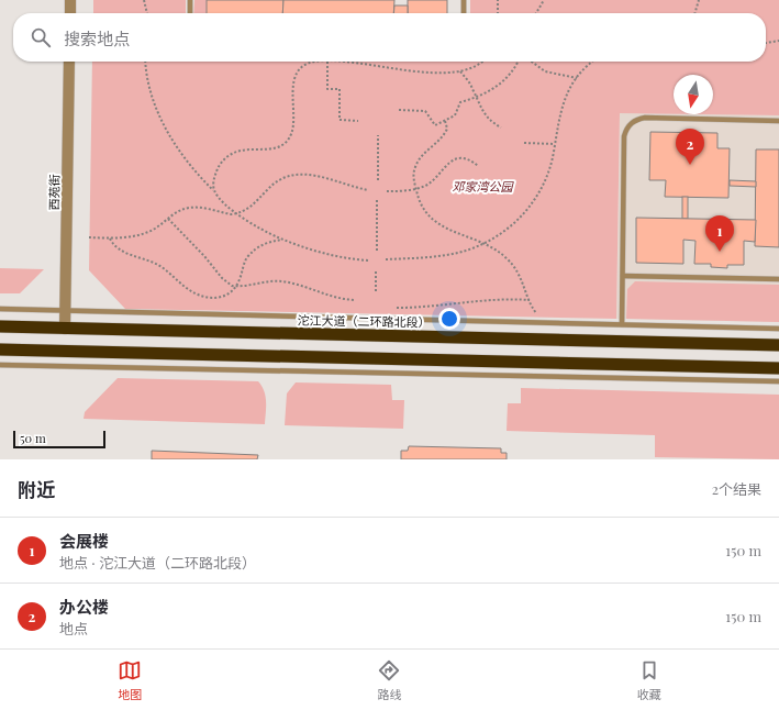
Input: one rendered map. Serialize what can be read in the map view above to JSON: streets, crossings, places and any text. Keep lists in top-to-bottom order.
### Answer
{
  "streets": {
    "highway": ["沱江大道（二环路北段）"],
    "street": ["西苑街"]
  },
  "crossings": [
    ["西苑街", "沱江大道（二环路北段）"]
  ],
  "parks": ["邓家湾公园"],
  "scale_bar": "50 m",
  "north": "bottom",
  "page": {
    "search": "搜索地点",
    "pins": ["2", "1"],
    "scale": "50 m",
    "heading": ["附近", "2个结果"],
    "list": [
      {
        "mark": "1",
        "name": "会展楼",
        "note": "地点 · 沱江大道（二环路北段）",
        "value": "150 m"
      },
      {
        "mark": "2",
        "name": "办公楼",
        "note": "地点",
        "value": "150 m"
      }
    ],
    "nav": ["地图", "路线", "收藏"]
  }
}
